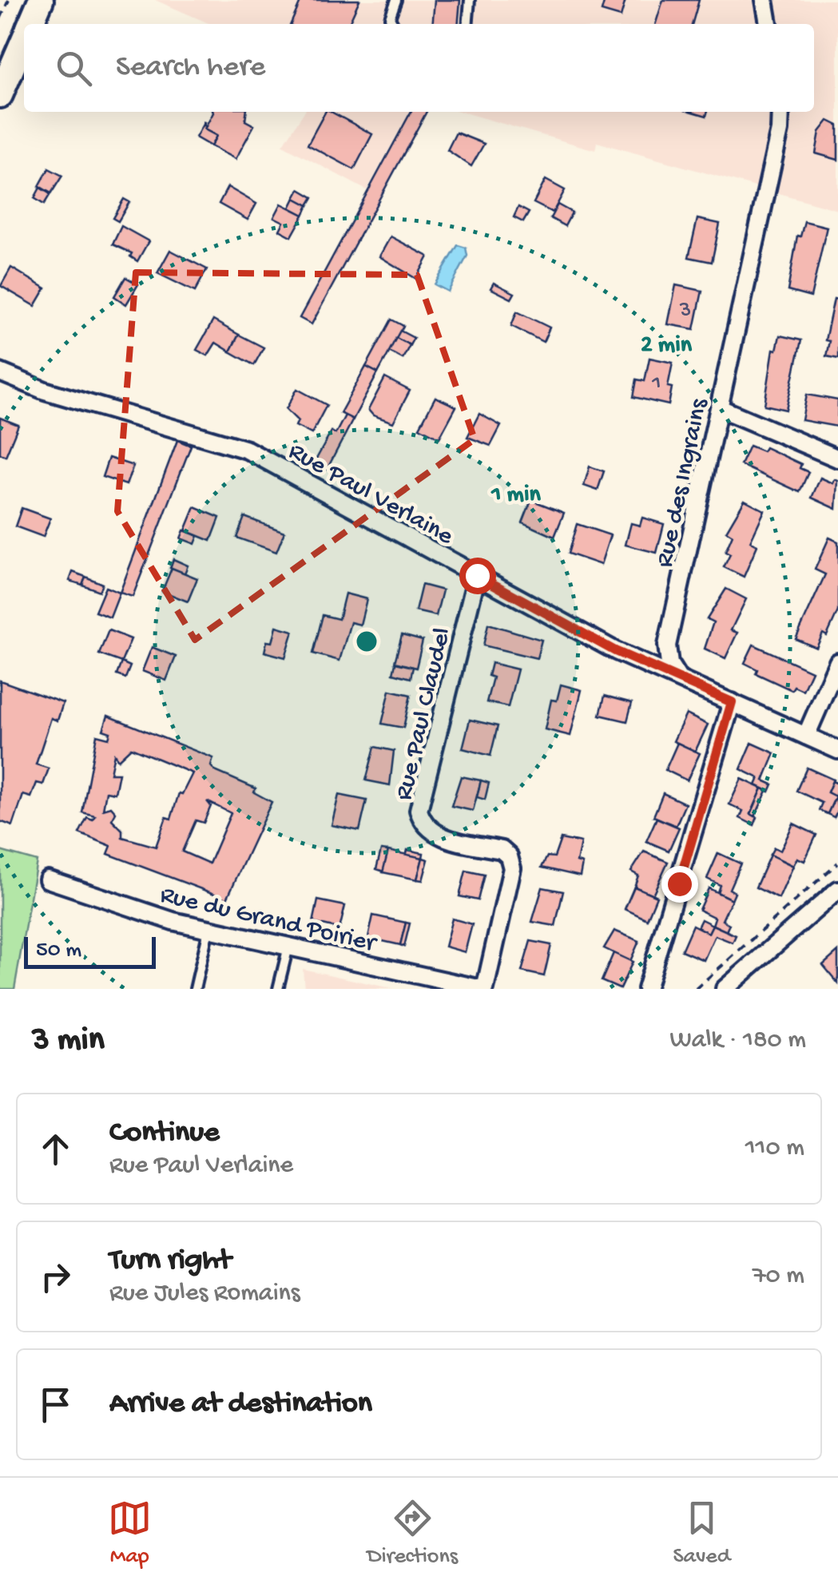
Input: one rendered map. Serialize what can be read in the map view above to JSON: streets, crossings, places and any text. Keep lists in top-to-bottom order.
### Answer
{
  "streets": {
    "street": [
      "Rue des Ingrains",
      "Rue Paul Verlaine",
      "Rue Paul Claudel",
      "Rue du Grand Poirier"
    ]
  },
  "crossings": [
    ["Rue des Ingrains", "Rue Paul Verlaine"],
    ["Rue Paul Verlaine", "Rue Paul Claudel"],
    ["Rue Paul Claudel", "Rue du Grand Poirier"]
  ],
  "house_numbers": ["3", "1"],
  "scale_bar": "50 m",
  "page": {
    "search": "Search here",
    "scale": "50 m",
    "heading": ["3 min", "Walk · 180 m"],
    "list": [
      ["Continue", "Rue Paul Verlaine", "110 m"],
      ["Turn right", "Rue Jules Romains", "70 m"],
      "Arrive at destination"
    ],
    "nav": ["Map", "Directions", "Saved"]
  },
  "rings": ["2 min", "1 min"]
}
